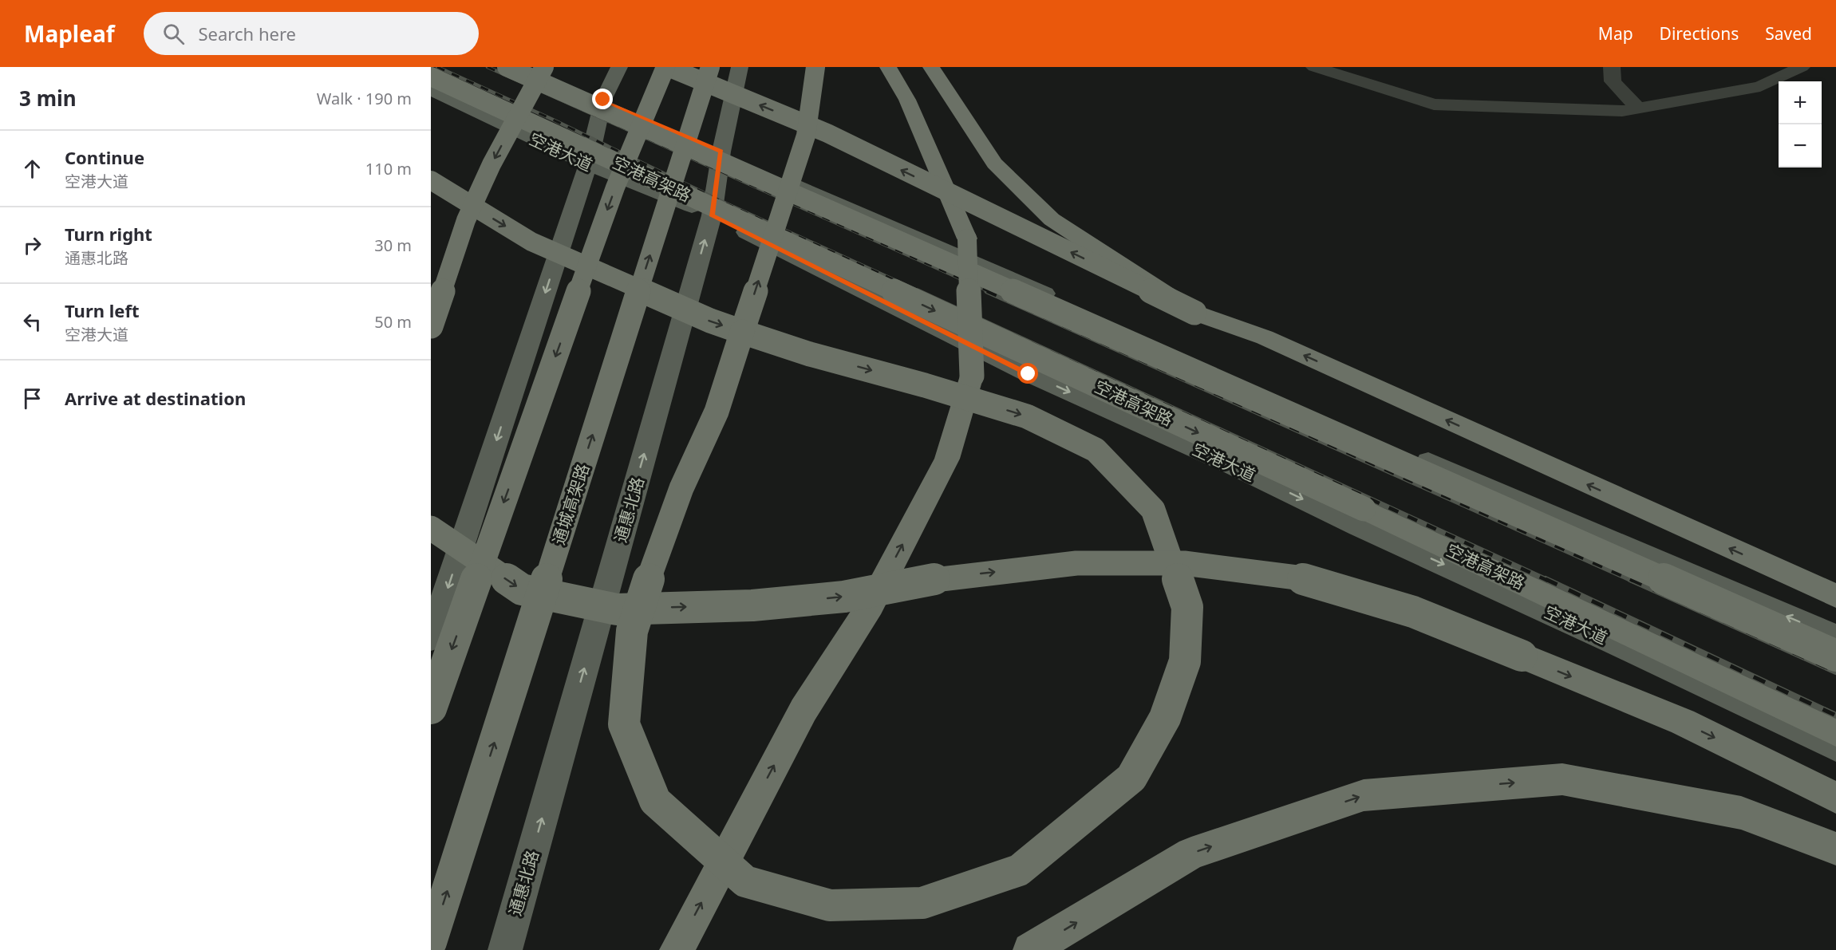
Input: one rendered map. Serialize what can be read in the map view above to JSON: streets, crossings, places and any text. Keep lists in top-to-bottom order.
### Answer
{
  "streets": {
    "highway": ["空港高架路", "通城高架路"],
    "main road": ["空港大道", "通惠北路"]
  },
  "crossings": [
    ["空港大道", "通惠北路"]
  ],
  "page": {
    "header": "Mapleaf",
    "search": "Search here",
    "nav": ["Map", "Directions", "Saved"],
    "heading": ["3 min", "Walk · 190 m"],
    "map_buttons": ["+", "−"],
    "list": [
      ["Continue", "空港大道", "110 m"],
      ["Turn right", "通惠北路", "30 m"],
      ["Turn left", "空港大道", "50 m"],
      "Arrive at destination"
    ]
  }
}
